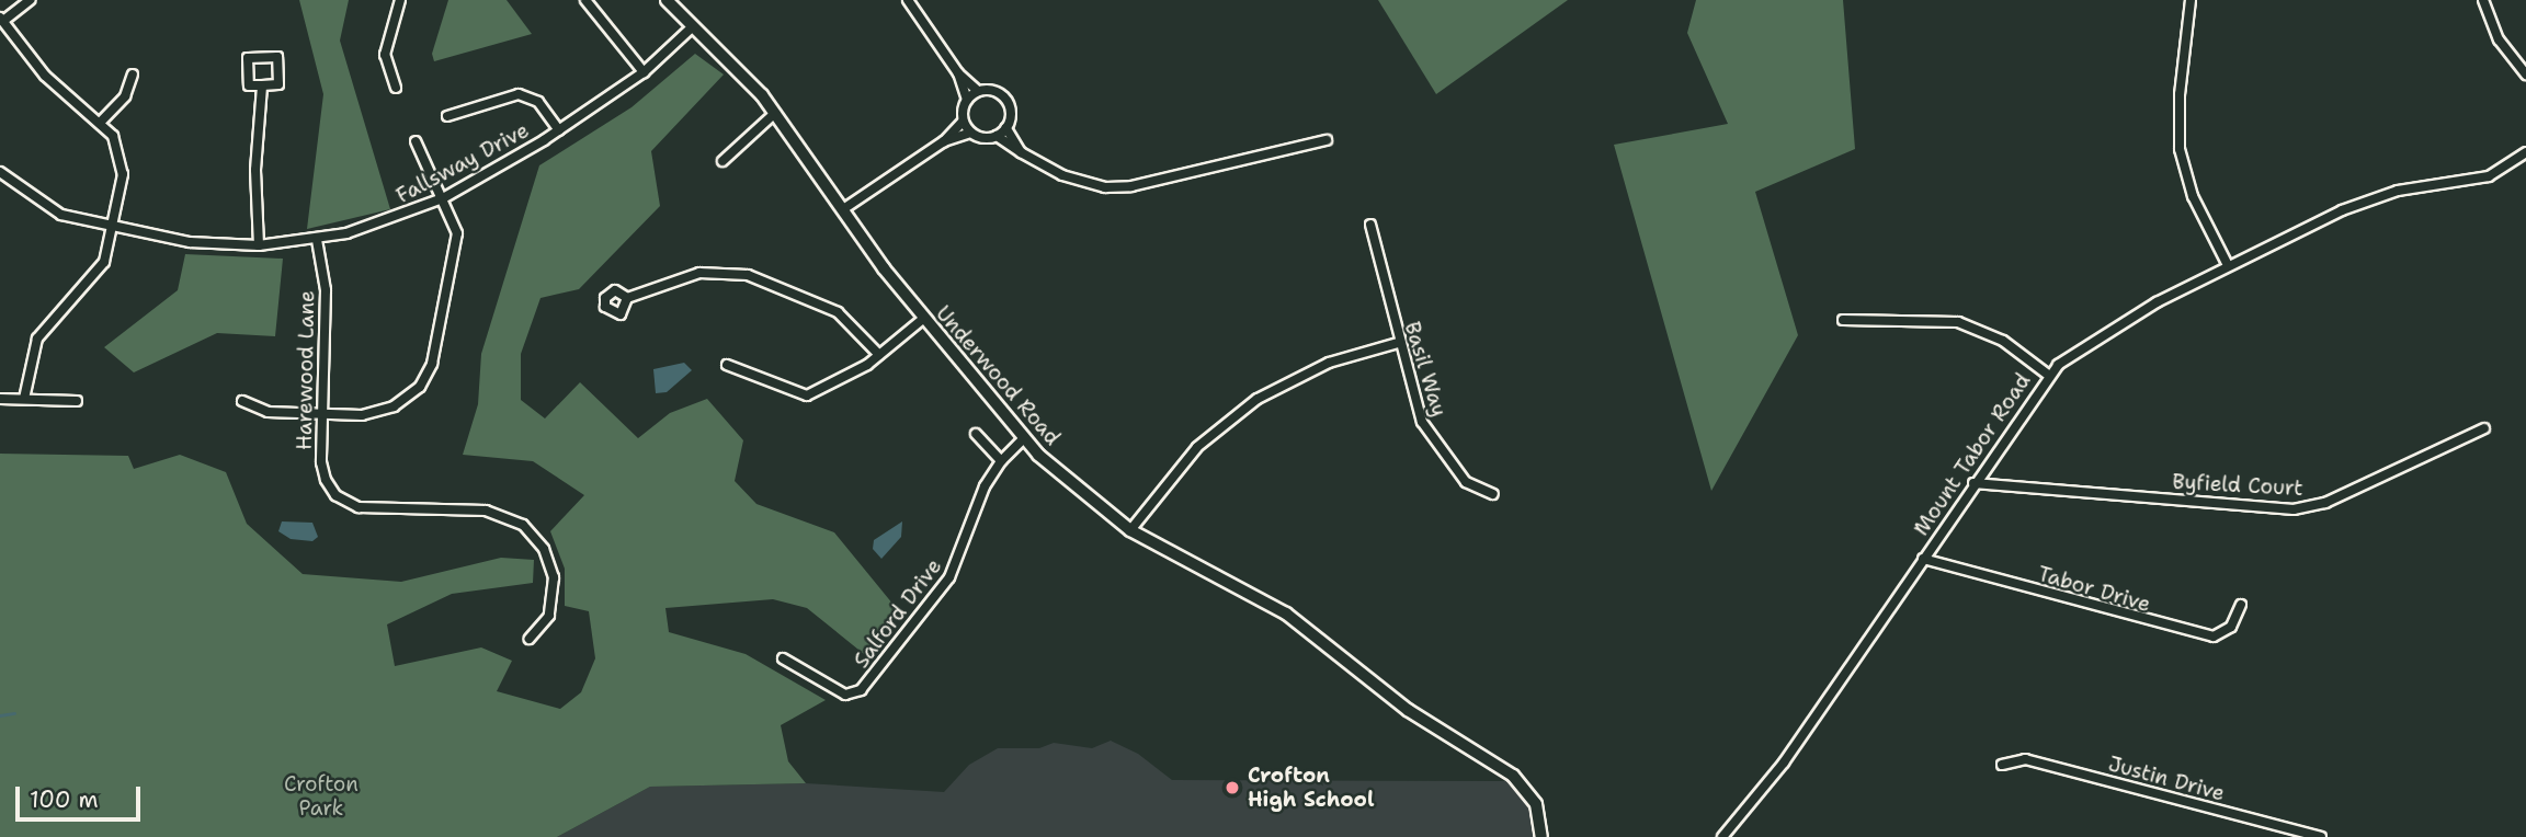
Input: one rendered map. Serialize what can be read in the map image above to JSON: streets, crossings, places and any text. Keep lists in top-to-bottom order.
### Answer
{
  "streets": {
    "street": [
      "Fallsway Drive",
      "Basil Way",
      "Harewood Lane",
      "Underwood Road",
      "Mount Tabor Road",
      "Byfield Court",
      "Tabor Drive",
      "Salford Drive",
      "Justin Drive"
    ]
  },
  "crossings": [
    ["Fallsway Drive", "Harewood Lane"],
    ["Fallsway Drive", "Underwood Road"],
    ["Underwood Road", "Salford Drive"],
    ["Mount Tabor Road", "Byfield Court"],
    ["Mount Tabor Road", "Tabor Drive"]
  ],
  "parks": ["Crofton Park"],
  "places": ["Crofton High School"],
  "scale_bar": "100 m"
}
